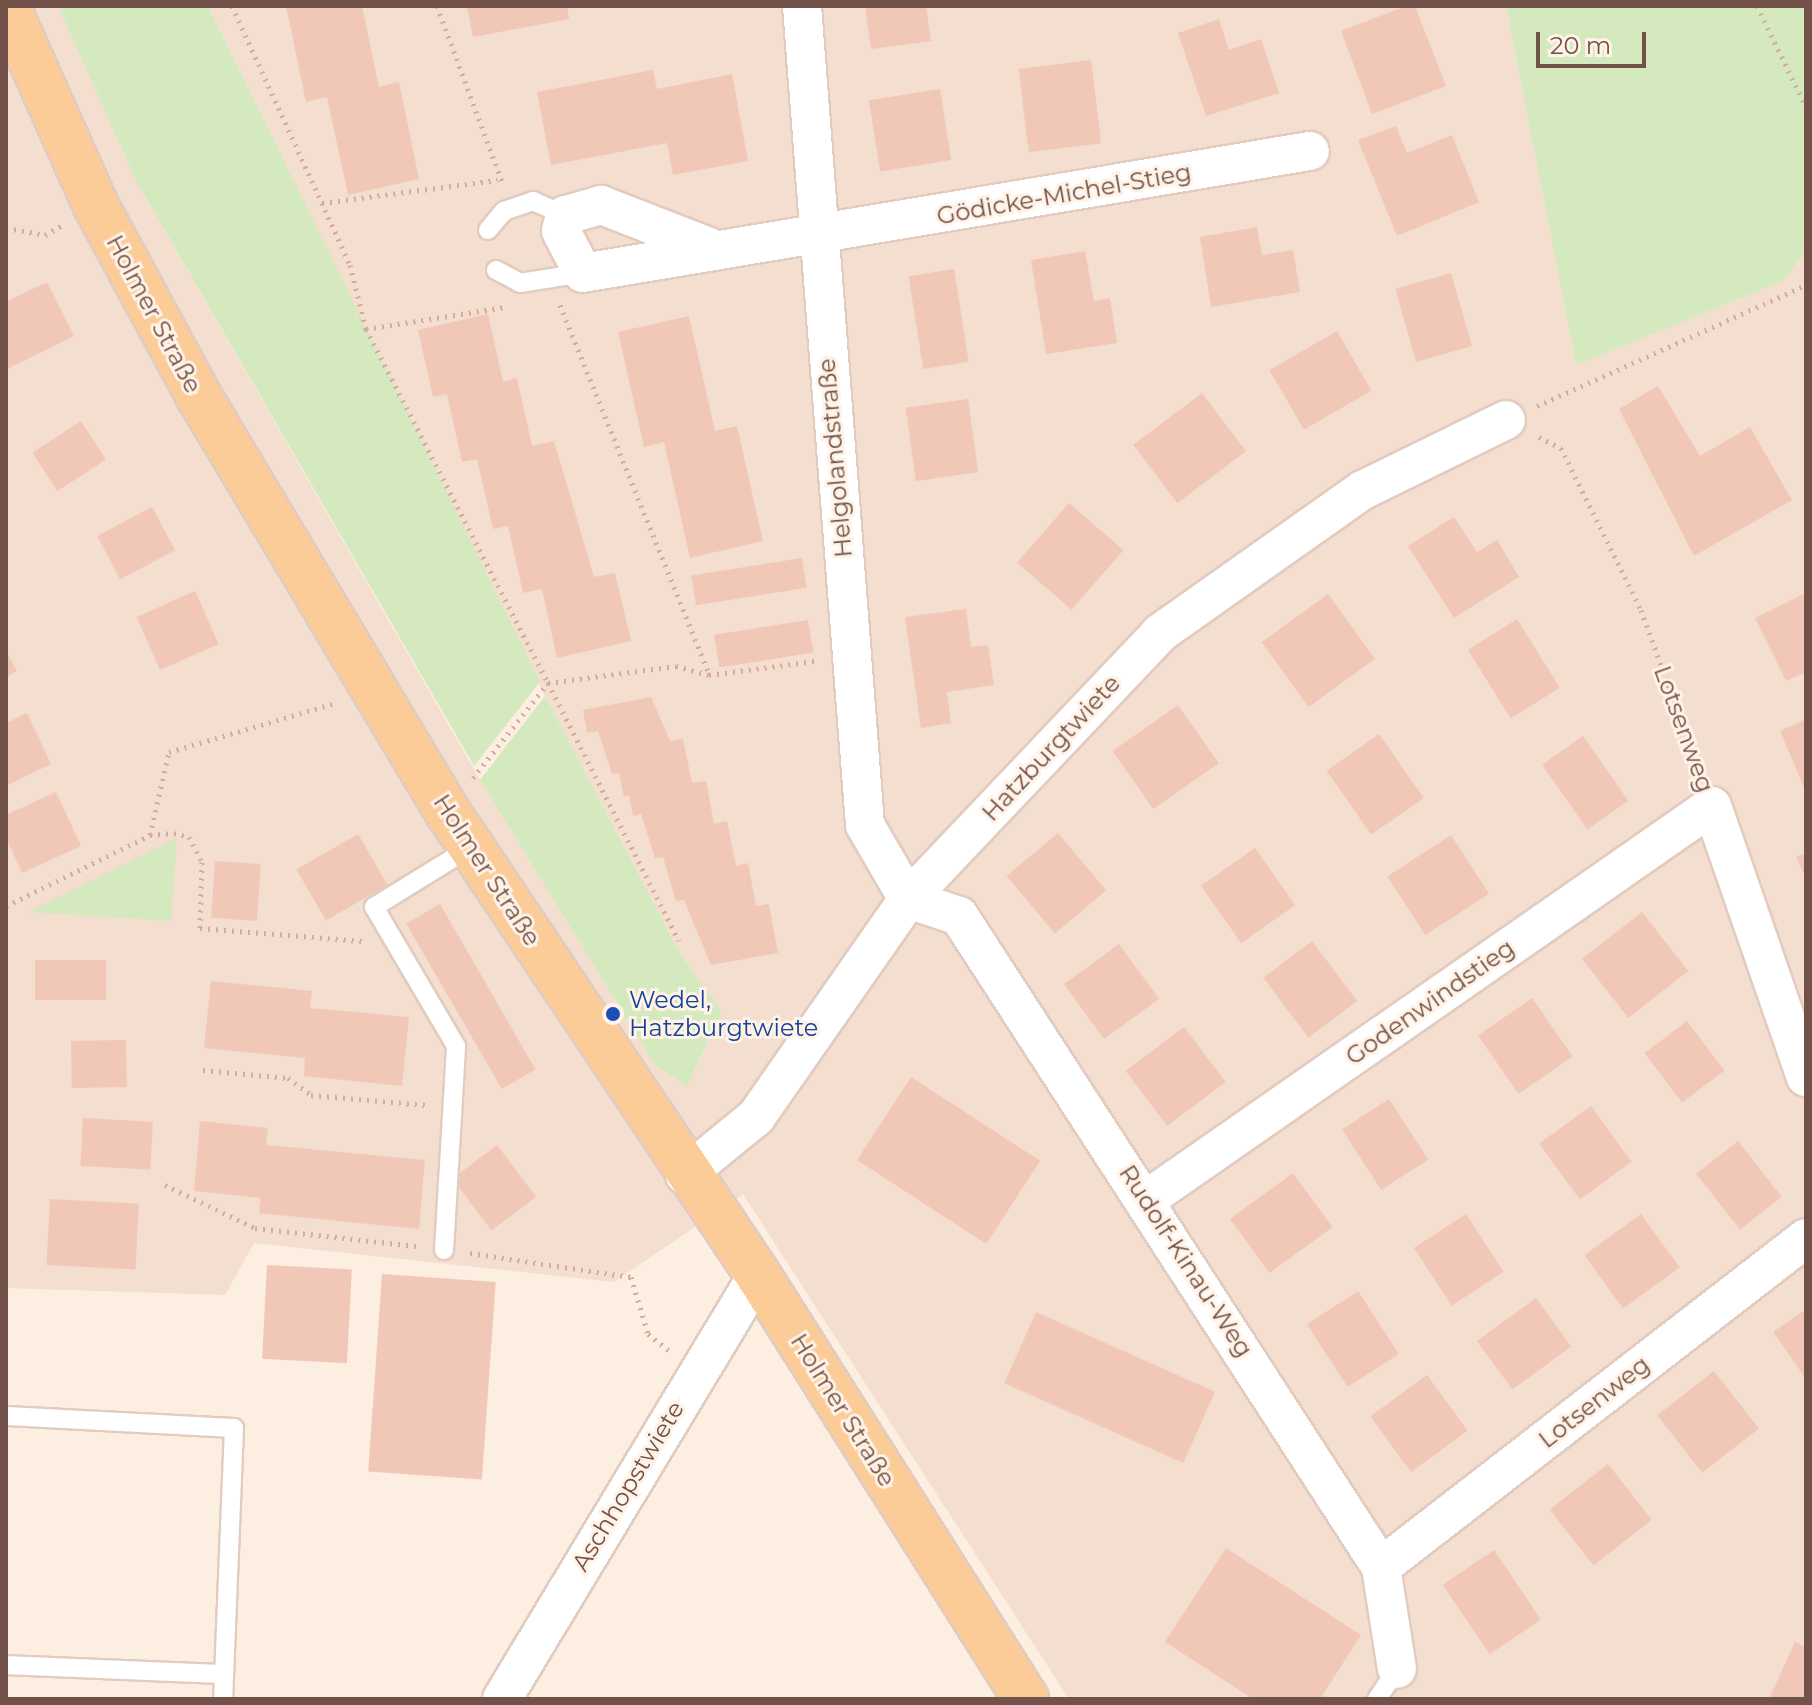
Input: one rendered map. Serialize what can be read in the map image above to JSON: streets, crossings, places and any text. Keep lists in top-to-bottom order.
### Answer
{
  "streets": {
    "main road": ["Holmer Straße"],
    "street": [
      "Gödicke-Michel-Stieg",
      "Helgolandstraße",
      "Lotsenweg",
      "Hatzburgtwiete",
      "Godenwindstieg",
      "Rudolf-Kinau-Weg",
      "Aschhopstwiete"
    ]
  },
  "crossings": [
    ["Gödicke-Michel-Stieg", "Helgolandstraße"],
    ["Holmer Straße", "Hatzburgtwiete"],
    ["Holmer Straße", "Aschhopstwiete"],
    ["Helgolandstraße", "Hatzburgtwiete"],
    ["Helgolandstraße", "Rudolf-Kinau-Weg"],
    ["Lotsenweg", "Hatzburgtwiete"],
    ["Lotsenweg", "Godenwindstieg"],
    ["Lotsenweg", "Rudolf-Kinau-Weg"],
    ["Hatzburgtwiete", "Rudolf-Kinau-Weg"],
    ["Godenwindstieg", "Rudolf-Kinau-Weg"]
  ],
  "places": ["Wedel, Hatzburgtwiete"],
  "scale_bar": "20 m"
}
